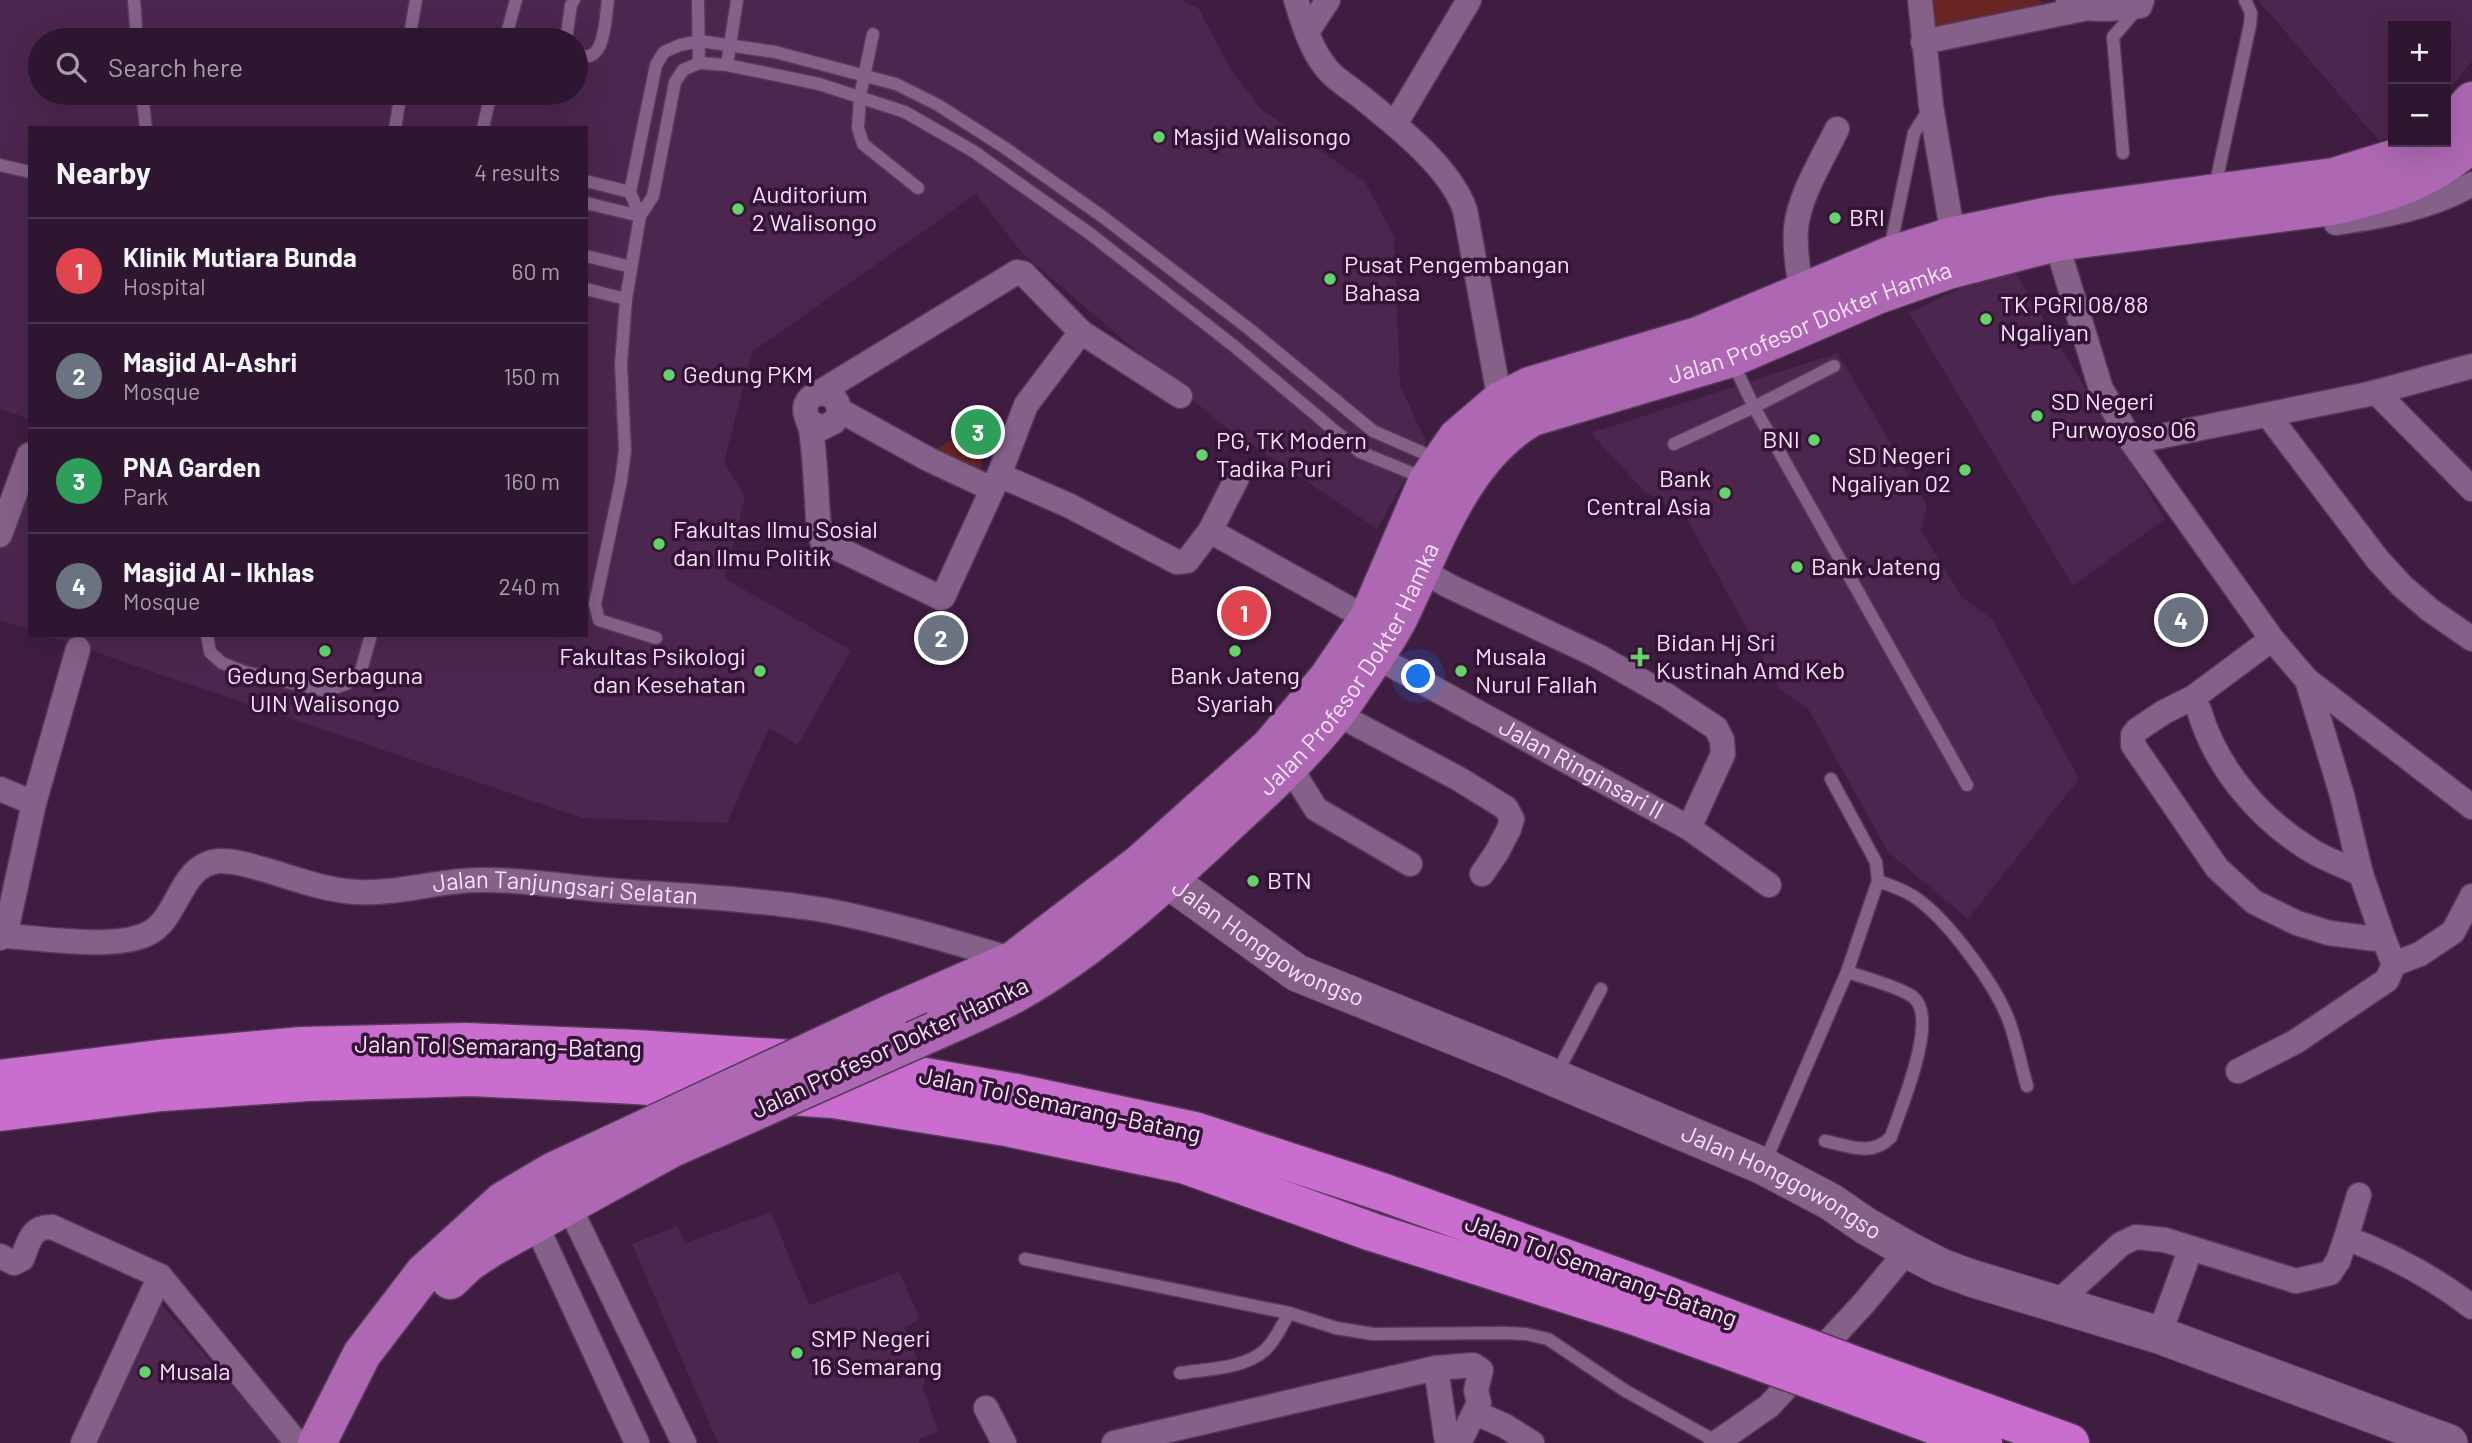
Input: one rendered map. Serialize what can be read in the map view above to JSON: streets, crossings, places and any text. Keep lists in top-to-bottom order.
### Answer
{
  "streets": {
    "highway": ["Jalan Tol Semarang–Batang"],
    "main road": ["Jalan Profesor Dokter Hamka"],
    "street": ["Jalan Ringinsari II", "Jalan Tanjungsari Selatan", "Jalan Honggowongso"]
  },
  "crossings": [
    ["Jalan Profesor Dokter Hamka", "Jalan Ringinsari II"],
    ["Jalan Profesor Dokter Hamka", "Jalan Tanjungsari Selatan"],
    ["Jalan Profesor Dokter Hamka", "Jalan Honggowongso"]
  ],
  "places": {
    "other": [
      "Masjid Walisongo",
      "Auditorium 2 Walisongo",
      "BRI",
      "Pusat Pengembangan Bahasa",
      "TK PGRI 08/88 Ngaliyan",
      "Gedung PKM",
      "SD Negeri Purwoyoso 06",
      "BNI",
      "PG, TK Modern Tadika Puri",
      "SD Negeri Ngaliyan 02",
      "Bank Central Asia",
      "Fakultas Ilmu Sosial dan Ilmu Politik",
      "Bank Jateng",
      "Gedung Serbaguna UIN Walisongo",
      "Bank Jateng Syariah",
      "Fakultas Psikologi dan Kesehatan",
      "Musala Nurul Fallah",
      "BTN",
      "SMP Negeri 16 Semarang",
      "Musala"
    ],
    "health": ["Bidan Hj Sri Kustinah Amd Keb"]
  },
  "page": {
    "map_buttons": ["+", "−"],
    "search": "Search here",
    "heading": ["Nearby", "4 results"],
    "list": [
      {
        "mark": "1",
        "name": "Klinik Mutiara Bunda",
        "note": "Hospital",
        "value": "60 m"
      },
      {
        "mark": "2",
        "name": "Masjid Al-Ashri",
        "note": "Mosque",
        "value": "150 m"
      },
      {
        "mark": "3",
        "name": "PNA Garden",
        "note": "Park",
        "value": "160 m"
      },
      {
        "mark": "4",
        "name": "Masjid Al - Ikhlas",
        "note": "Mosque",
        "value": "240 m"
      }
    ],
    "pins": [
      "3",
      "1",
      "4",
      "2"
    ]
  }
}
